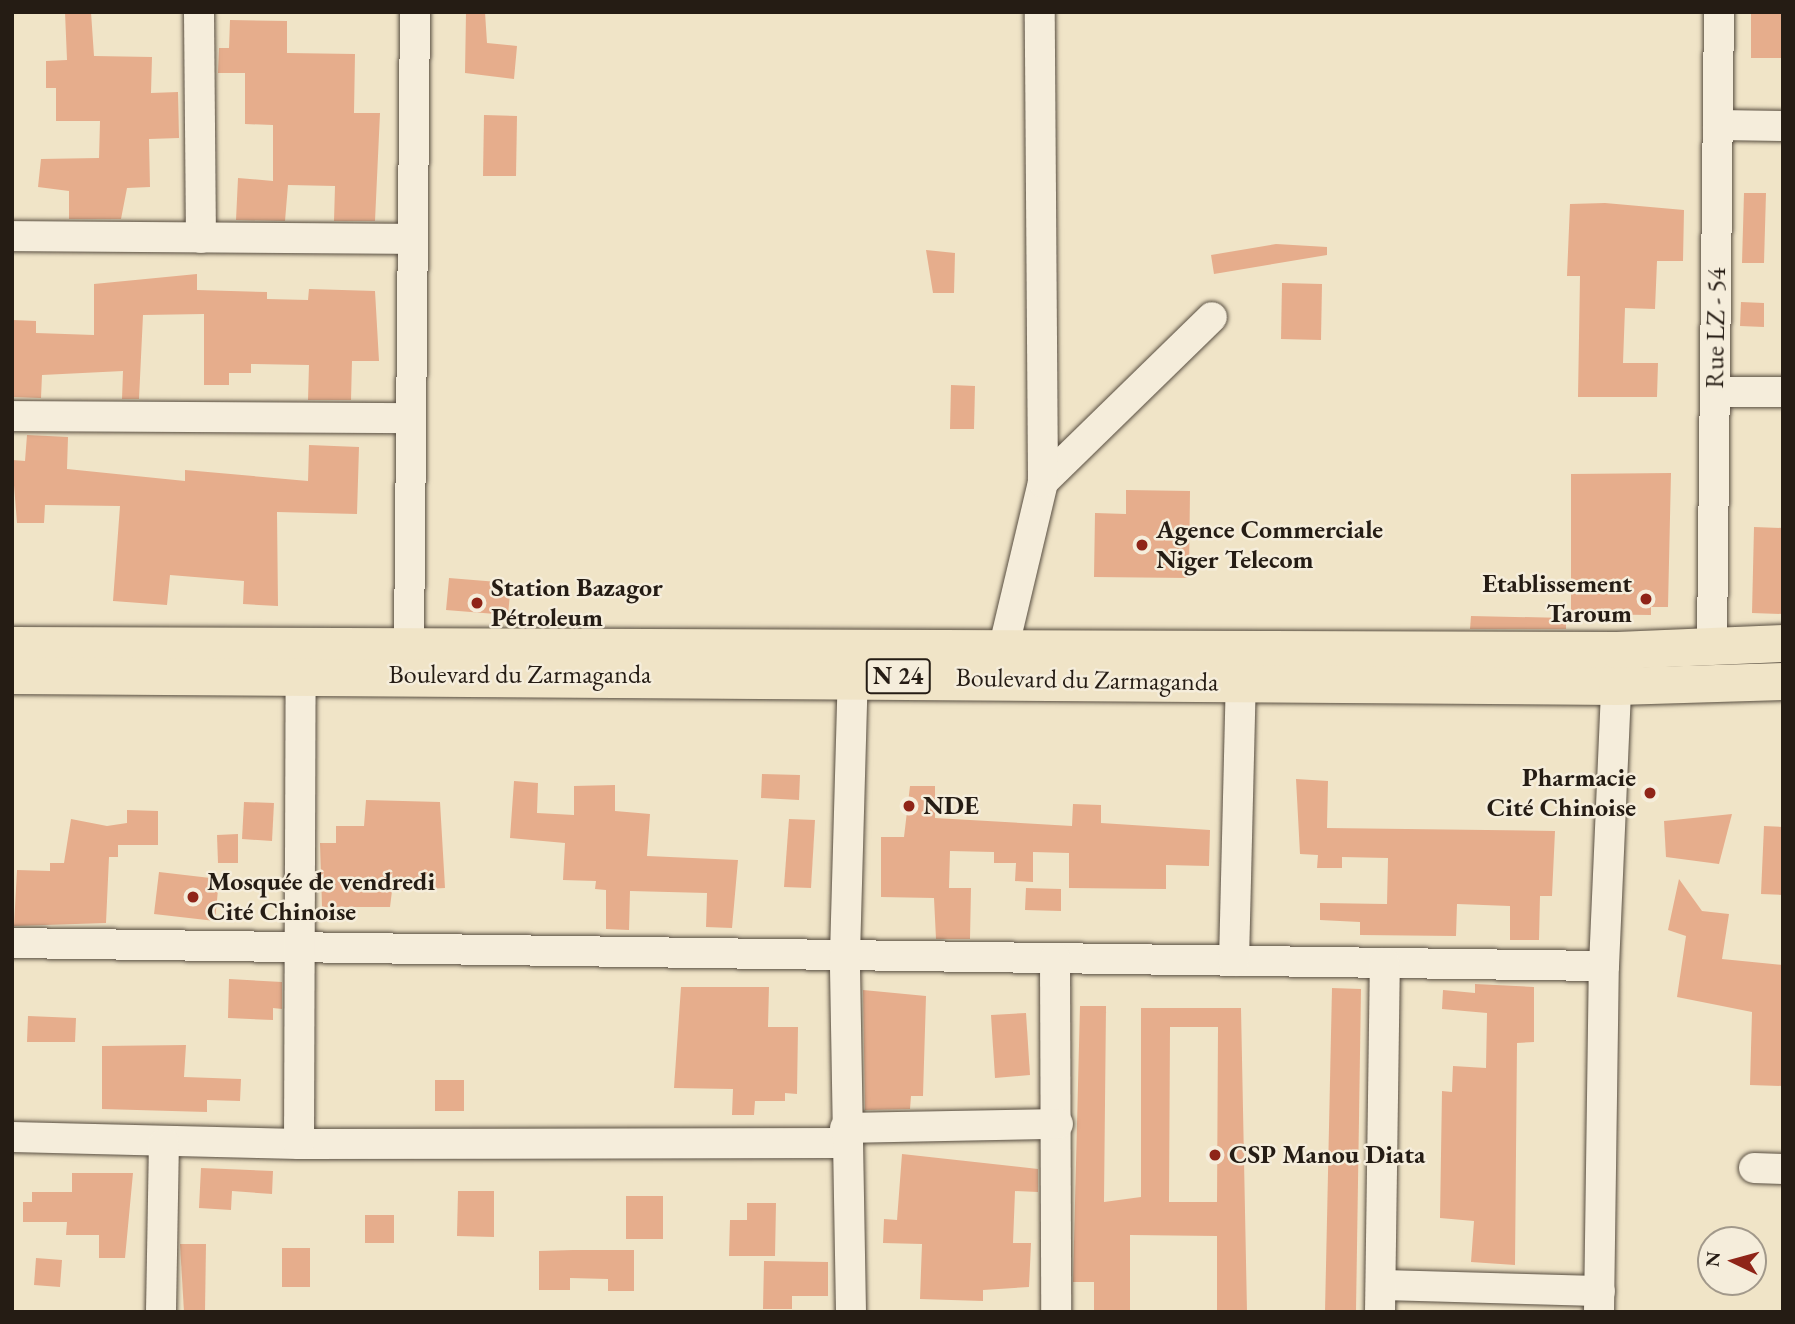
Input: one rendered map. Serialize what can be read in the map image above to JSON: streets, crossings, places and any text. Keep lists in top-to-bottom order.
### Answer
{
  "streets": {
    "main road": ["Boulevard du Zarmaganda", "N 24"],
    "street": ["Rue LZ - 54"]
  },
  "crossings": [
    ["Rue LZ - 54", "Boulevard du Zarmaganda"]
  ],
  "places": [
    "Agence Commerciale Niger Telecom",
    "Etablissement Taroum",
    "Station Bazagor Pétroleum",
    "Pharmacie Cité Chinoise",
    "NDE",
    "Mosquée de vendredi Cité Chinoise",
    "CSP Manou Diata"
  ],
  "north": "left"
}
